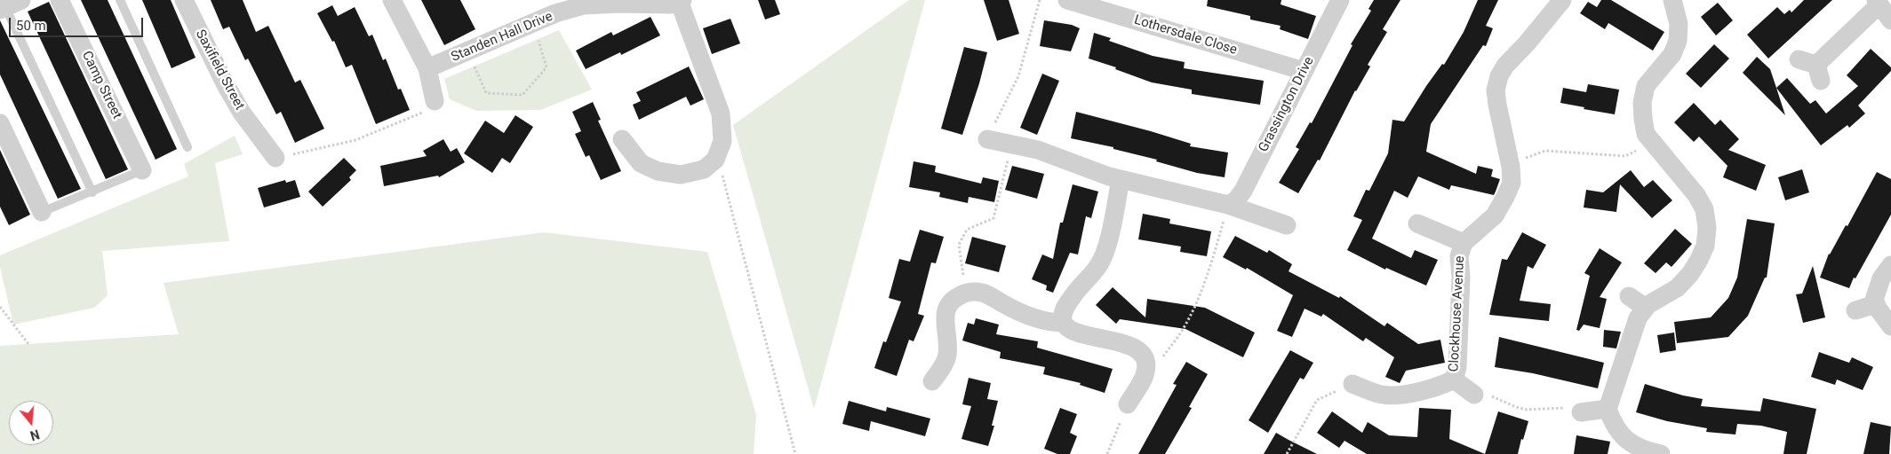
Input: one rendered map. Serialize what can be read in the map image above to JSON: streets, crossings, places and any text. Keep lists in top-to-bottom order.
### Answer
{
  "streets": {
    "street": [
      "Lothersdale Close",
      "Standen Hall Drive",
      "Saxifield Street",
      "Camp Street",
      "Grassington Drive",
      "Clockhouse Avenue"
    ]
  },
  "crossings": [
    ["Lothersdale Close", "Grassington Drive"]
  ],
  "scale_bar": "50 m",
  "north": "bottom"
}
